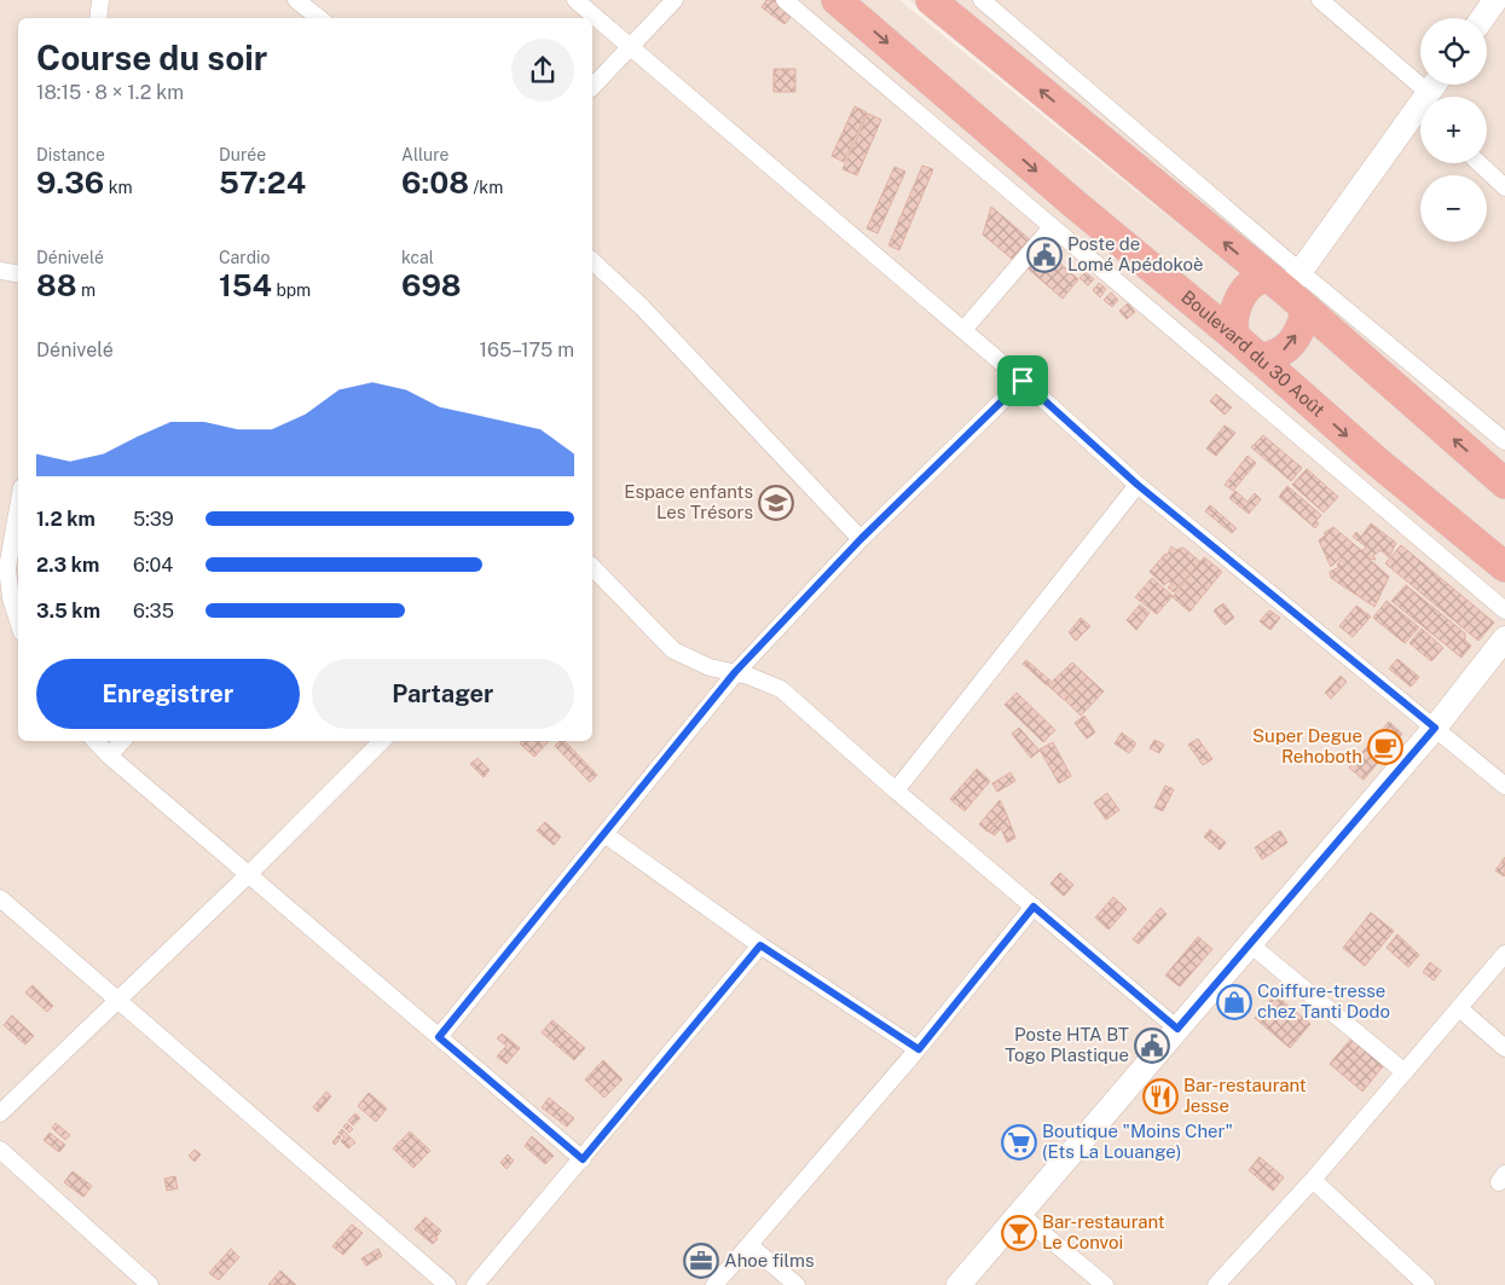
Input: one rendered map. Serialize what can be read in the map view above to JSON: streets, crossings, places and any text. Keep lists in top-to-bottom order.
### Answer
{
  "streets": {
    "highway": ["Boulevard du 30 Août"]
  },
  "places": {
    "public building": ["Poste de Lomé Apédokoè", "Poste HTA BT Togo Plastique"],
    "school or university": ["Espace enfants Les Trésors"],
    "cafe": ["Super Degue Rehoboth"],
    "shop": ["Coiffure-tresse chez Tanti Dodo"],
    "restaurant": ["Bar-restaurant Jesse"],
    "supermarket": ["Boutique \"Moins Cher\" (Ets La Louange)"],
    "bar": ["Bar-restaurant Le Convoi"],
    "office": ["Ahoe films"]
  },
  "page": {
    "map_buttons": ["+", "−"],
    "heading": ["Course du soir", "18:15 · 8 × 1.2 km"],
    "stats": [
      ["Distance", "9.36 km"],
      ["Durée", "57:24"],
      ["Allure", "6:08 /km"],
      ["Dénivelé", "88 m"],
      ["Cardio", "154 bpm"],
      ["kcal", "698"]
    ],
    "chart": ["Dénivelé", "165–175 m"],
    "list": [
      {
        "name": "1.2 km",
        "note": "5:39"
      },
      {
        "name": "2.3 km",
        "note": "6:04"
      },
      {
        "name": "3.5 km",
        "note": "6:35"
      }
    ],
    "buttons": ["Enregistrer", "Partager"]
  }
}
